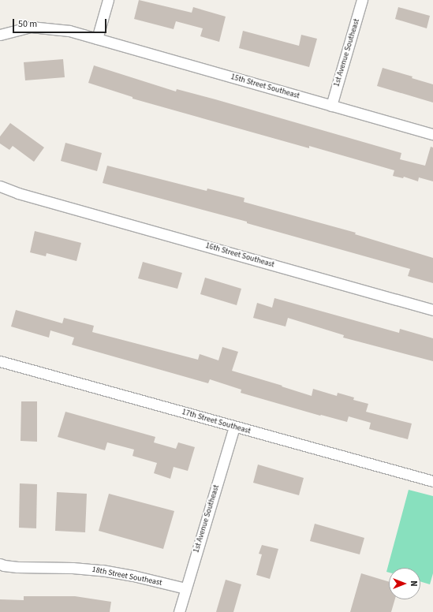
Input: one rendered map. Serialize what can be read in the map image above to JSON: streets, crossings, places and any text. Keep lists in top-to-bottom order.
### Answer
{
  "streets": {
    "street": [
      "1st Avenue Southeast",
      "15th Street Southeast",
      "16th Street Southeast",
      "17th Street Southeast",
      "18th Street Southeast"
    ]
  },
  "crossings": [
    ["1st Avenue Southeast", "15th Street Southeast"],
    ["1st Avenue Southeast", "17th Street Southeast"],
    ["1st Avenue Southeast", "18th Street Southeast"]
  ],
  "scale_bar": "50 m",
  "north": "right"
}
